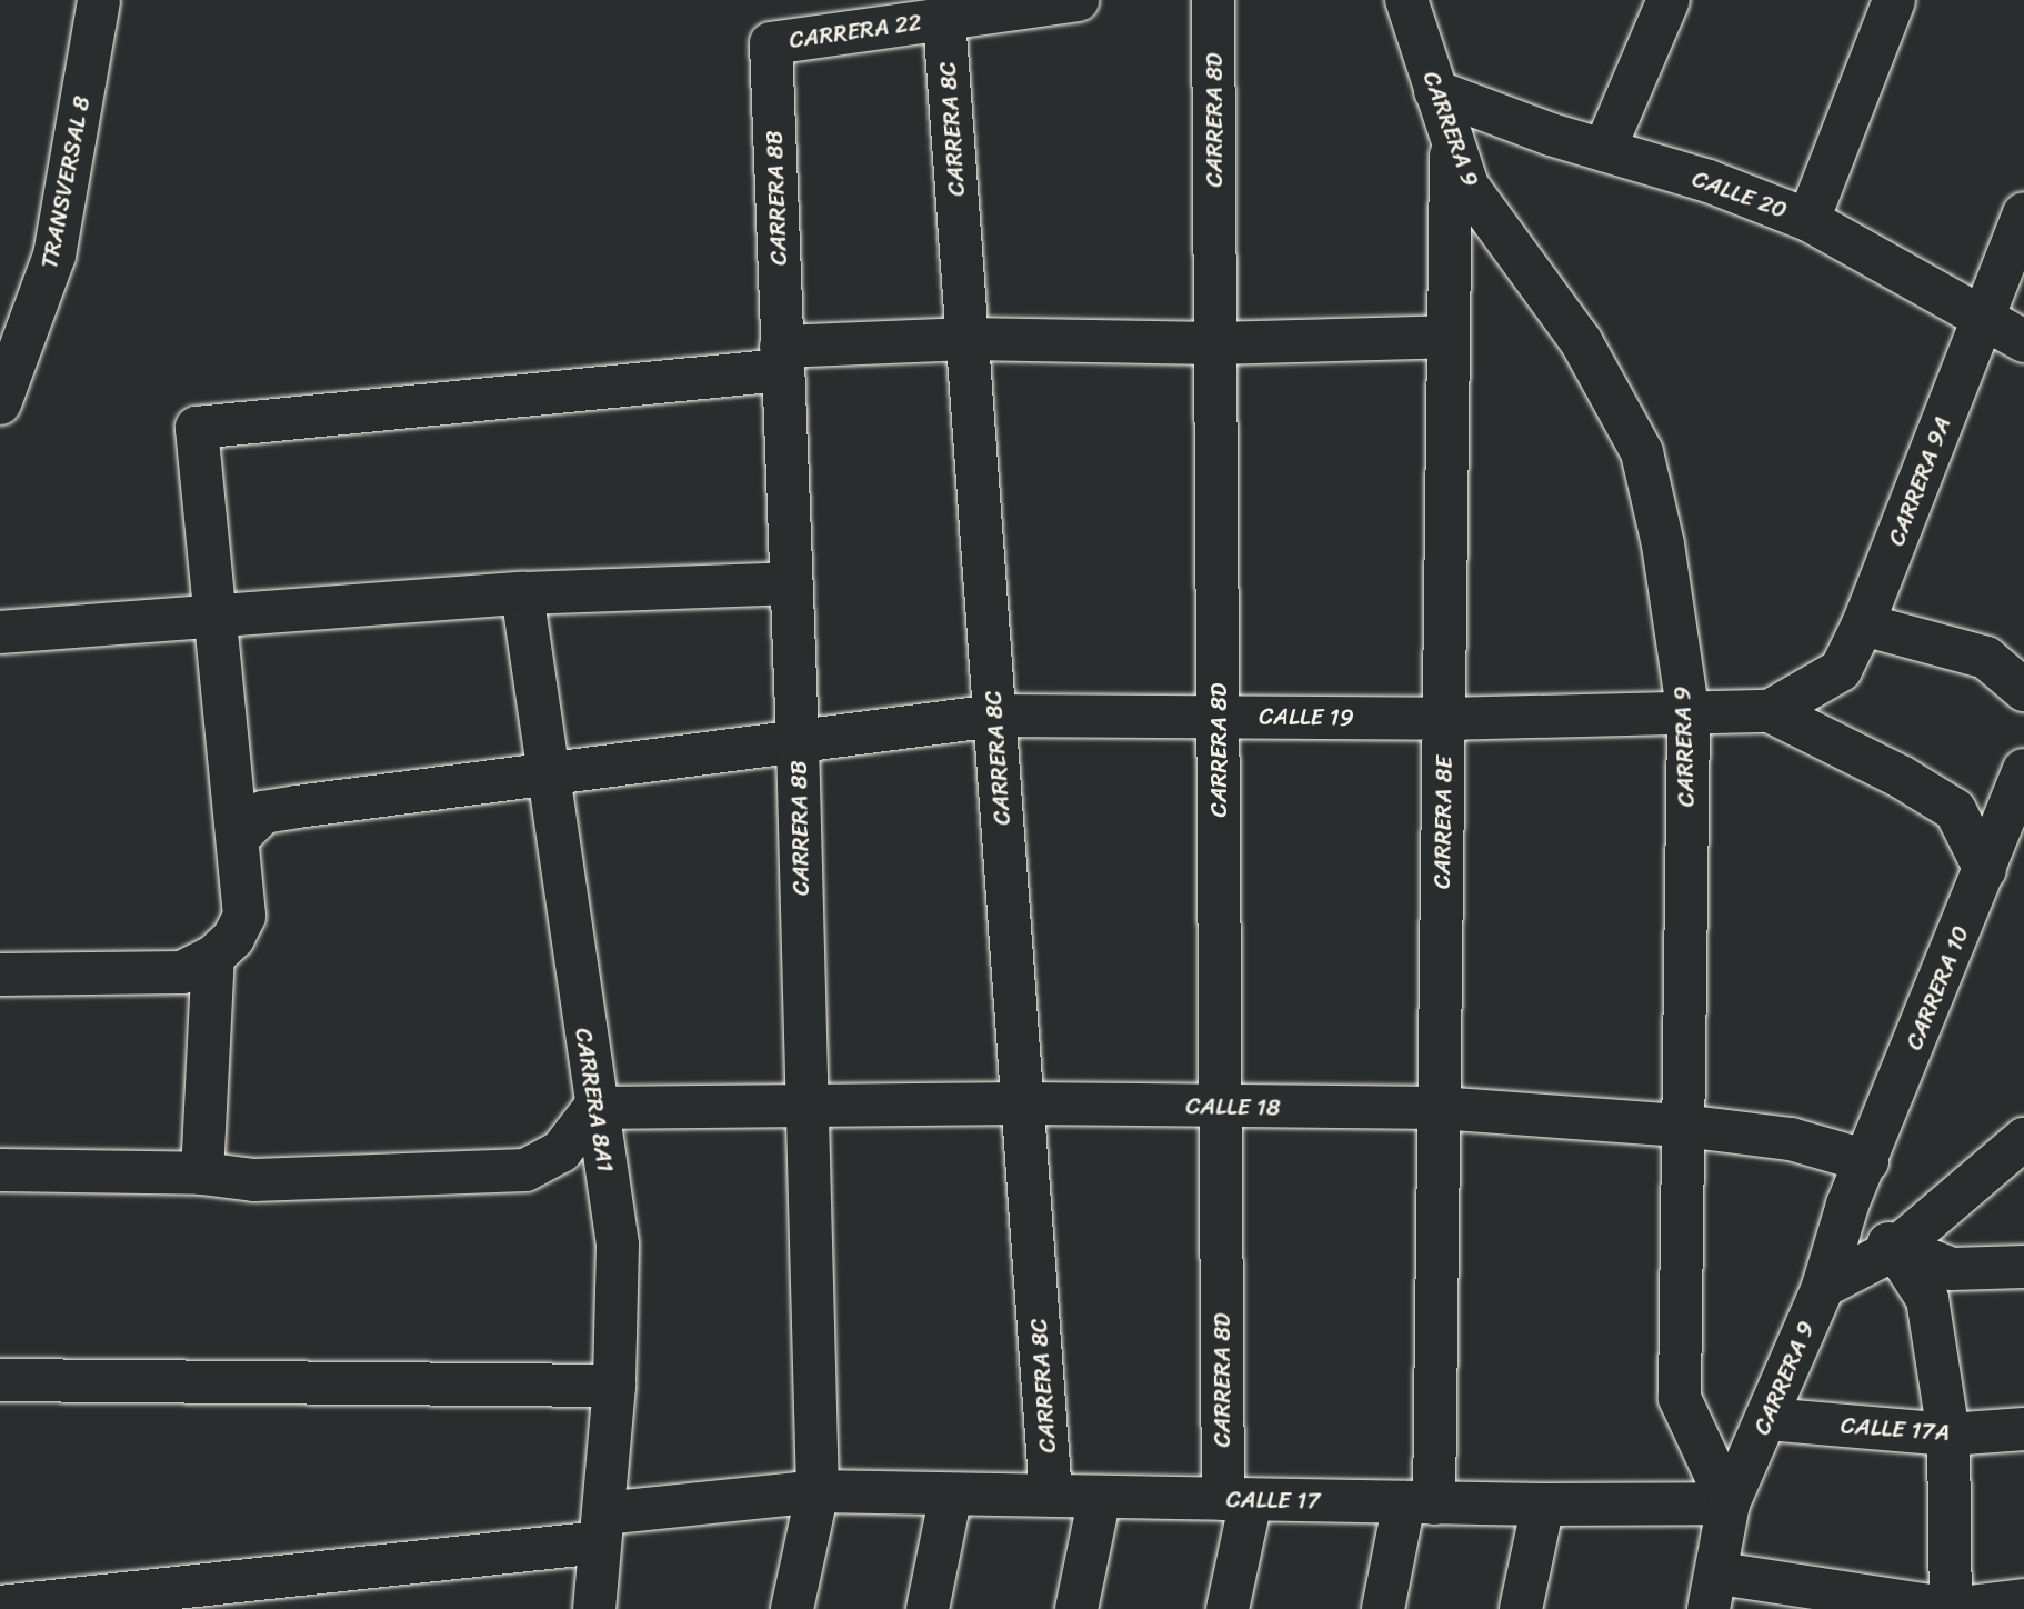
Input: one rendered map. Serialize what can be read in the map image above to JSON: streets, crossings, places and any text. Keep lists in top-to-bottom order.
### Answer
{
  "streets": {
    "street": [
      "CARRERA 22",
      "CARRERA 8D",
      "CARRERA 8C",
      "CARRERA 9",
      "TRANSVERSAL 8",
      "CALLE 20",
      "CARRERA 8B",
      "CARRERA 9A",
      "CALLE 19",
      "CARRERA 8E",
      "CARRERA 10",
      "CARRERA 8A1",
      "CALLE 18",
      "CALLE 17A",
      "CALLE 17"
    ]
  },
  "crossings": [
    ["CARRERA 22", "CARRERA 8C"],
    ["CARRERA 22", "CARRERA 8B"],
    ["CARRERA 8D", "CALLE 19"],
    ["CARRERA 8D", "CALLE 18"],
    ["CARRERA 8D", "CALLE 17"],
    ["CARRERA 8C", "CALLE 19"],
    ["CARRERA 8C", "CALLE 18"],
    ["CARRERA 8C", "CALLE 17"],
    ["CARRERA 9", "CALLE 20"],
    ["CARRERA 9", "CALLE 19"],
    ["CARRERA 9", "CARRERA 8E"],
    ["CARRERA 9", "CARRERA 10"],
    ["CARRERA 9", "CALLE 18"],
    ["CARRERA 9", "CALLE 17A"],
    ["CARRERA 9", "CALLE 17"],
    ["CALLE 20", "CARRERA 9A"],
    ["CARRERA 8B", "CALLE 19"],
    ["CARRERA 8B", "CALLE 18"],
    ["CARRERA 8B", "CALLE 17"],
    ["CARRERA 9A", "CALLE 19"],
    ["CALLE 19", "CARRERA 8E"],
    ["CALLE 19", "CARRERA 8A1"],
    ["CARRERA 8E", "CALLE 18"],
    ["CARRERA 8E", "CALLE 17"],
    ["CARRERA 10", "CALLE 18"],
    ["CARRERA 8A1", "CALLE 18"],
    ["CARRERA 8A1", "CALLE 17"]
  ]
}
